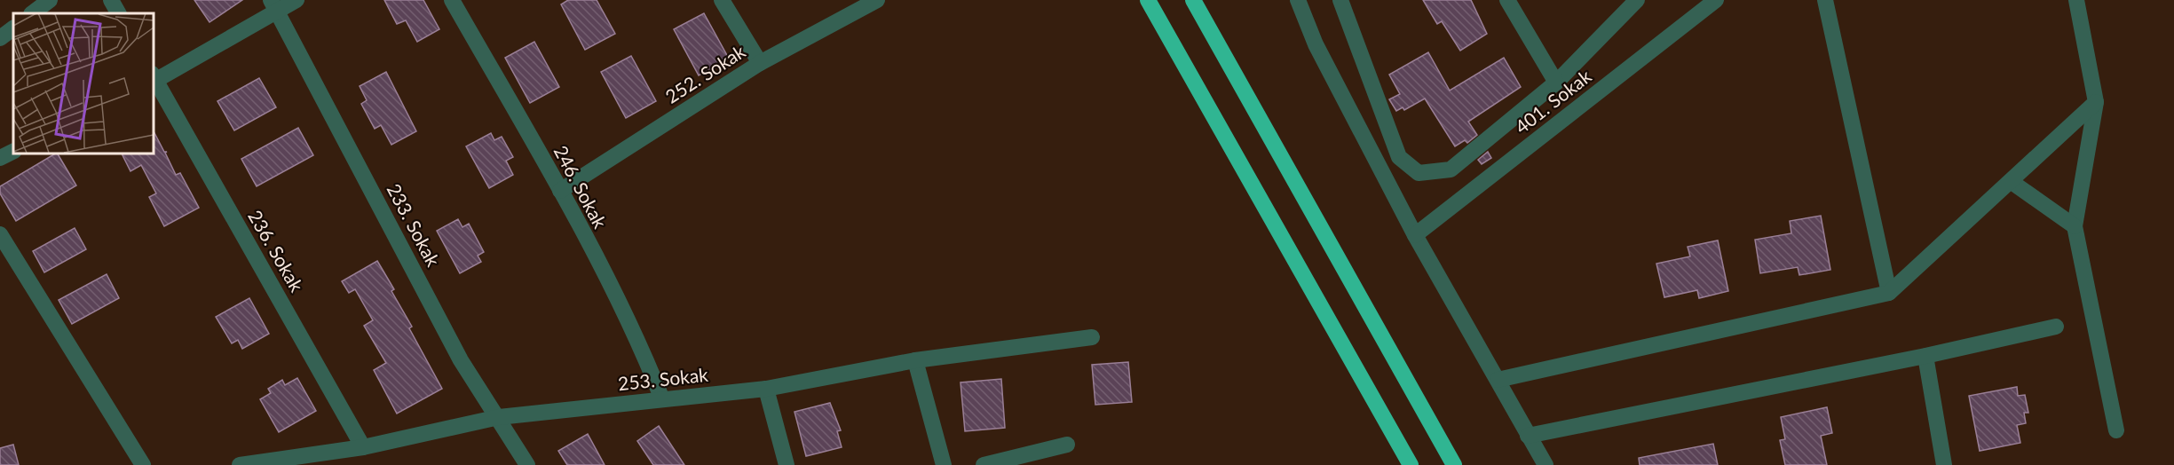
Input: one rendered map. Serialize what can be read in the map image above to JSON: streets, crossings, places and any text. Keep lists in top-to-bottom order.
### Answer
{
  "streets": {
    "street": [
      "252. Sokak",
      "401. Sokak",
      "246. Sokak",
      "233. Sokak",
      "236. Sokak",
      "253. Sokak"
    ]
  },
  "crossings": [
    ["252. Sokak", "246. Sokak"],
    ["246. Sokak", "253. Sokak"],
    ["233. Sokak", "253. Sokak"],
    ["236. Sokak", "253. Sokak"]
  ]
}
